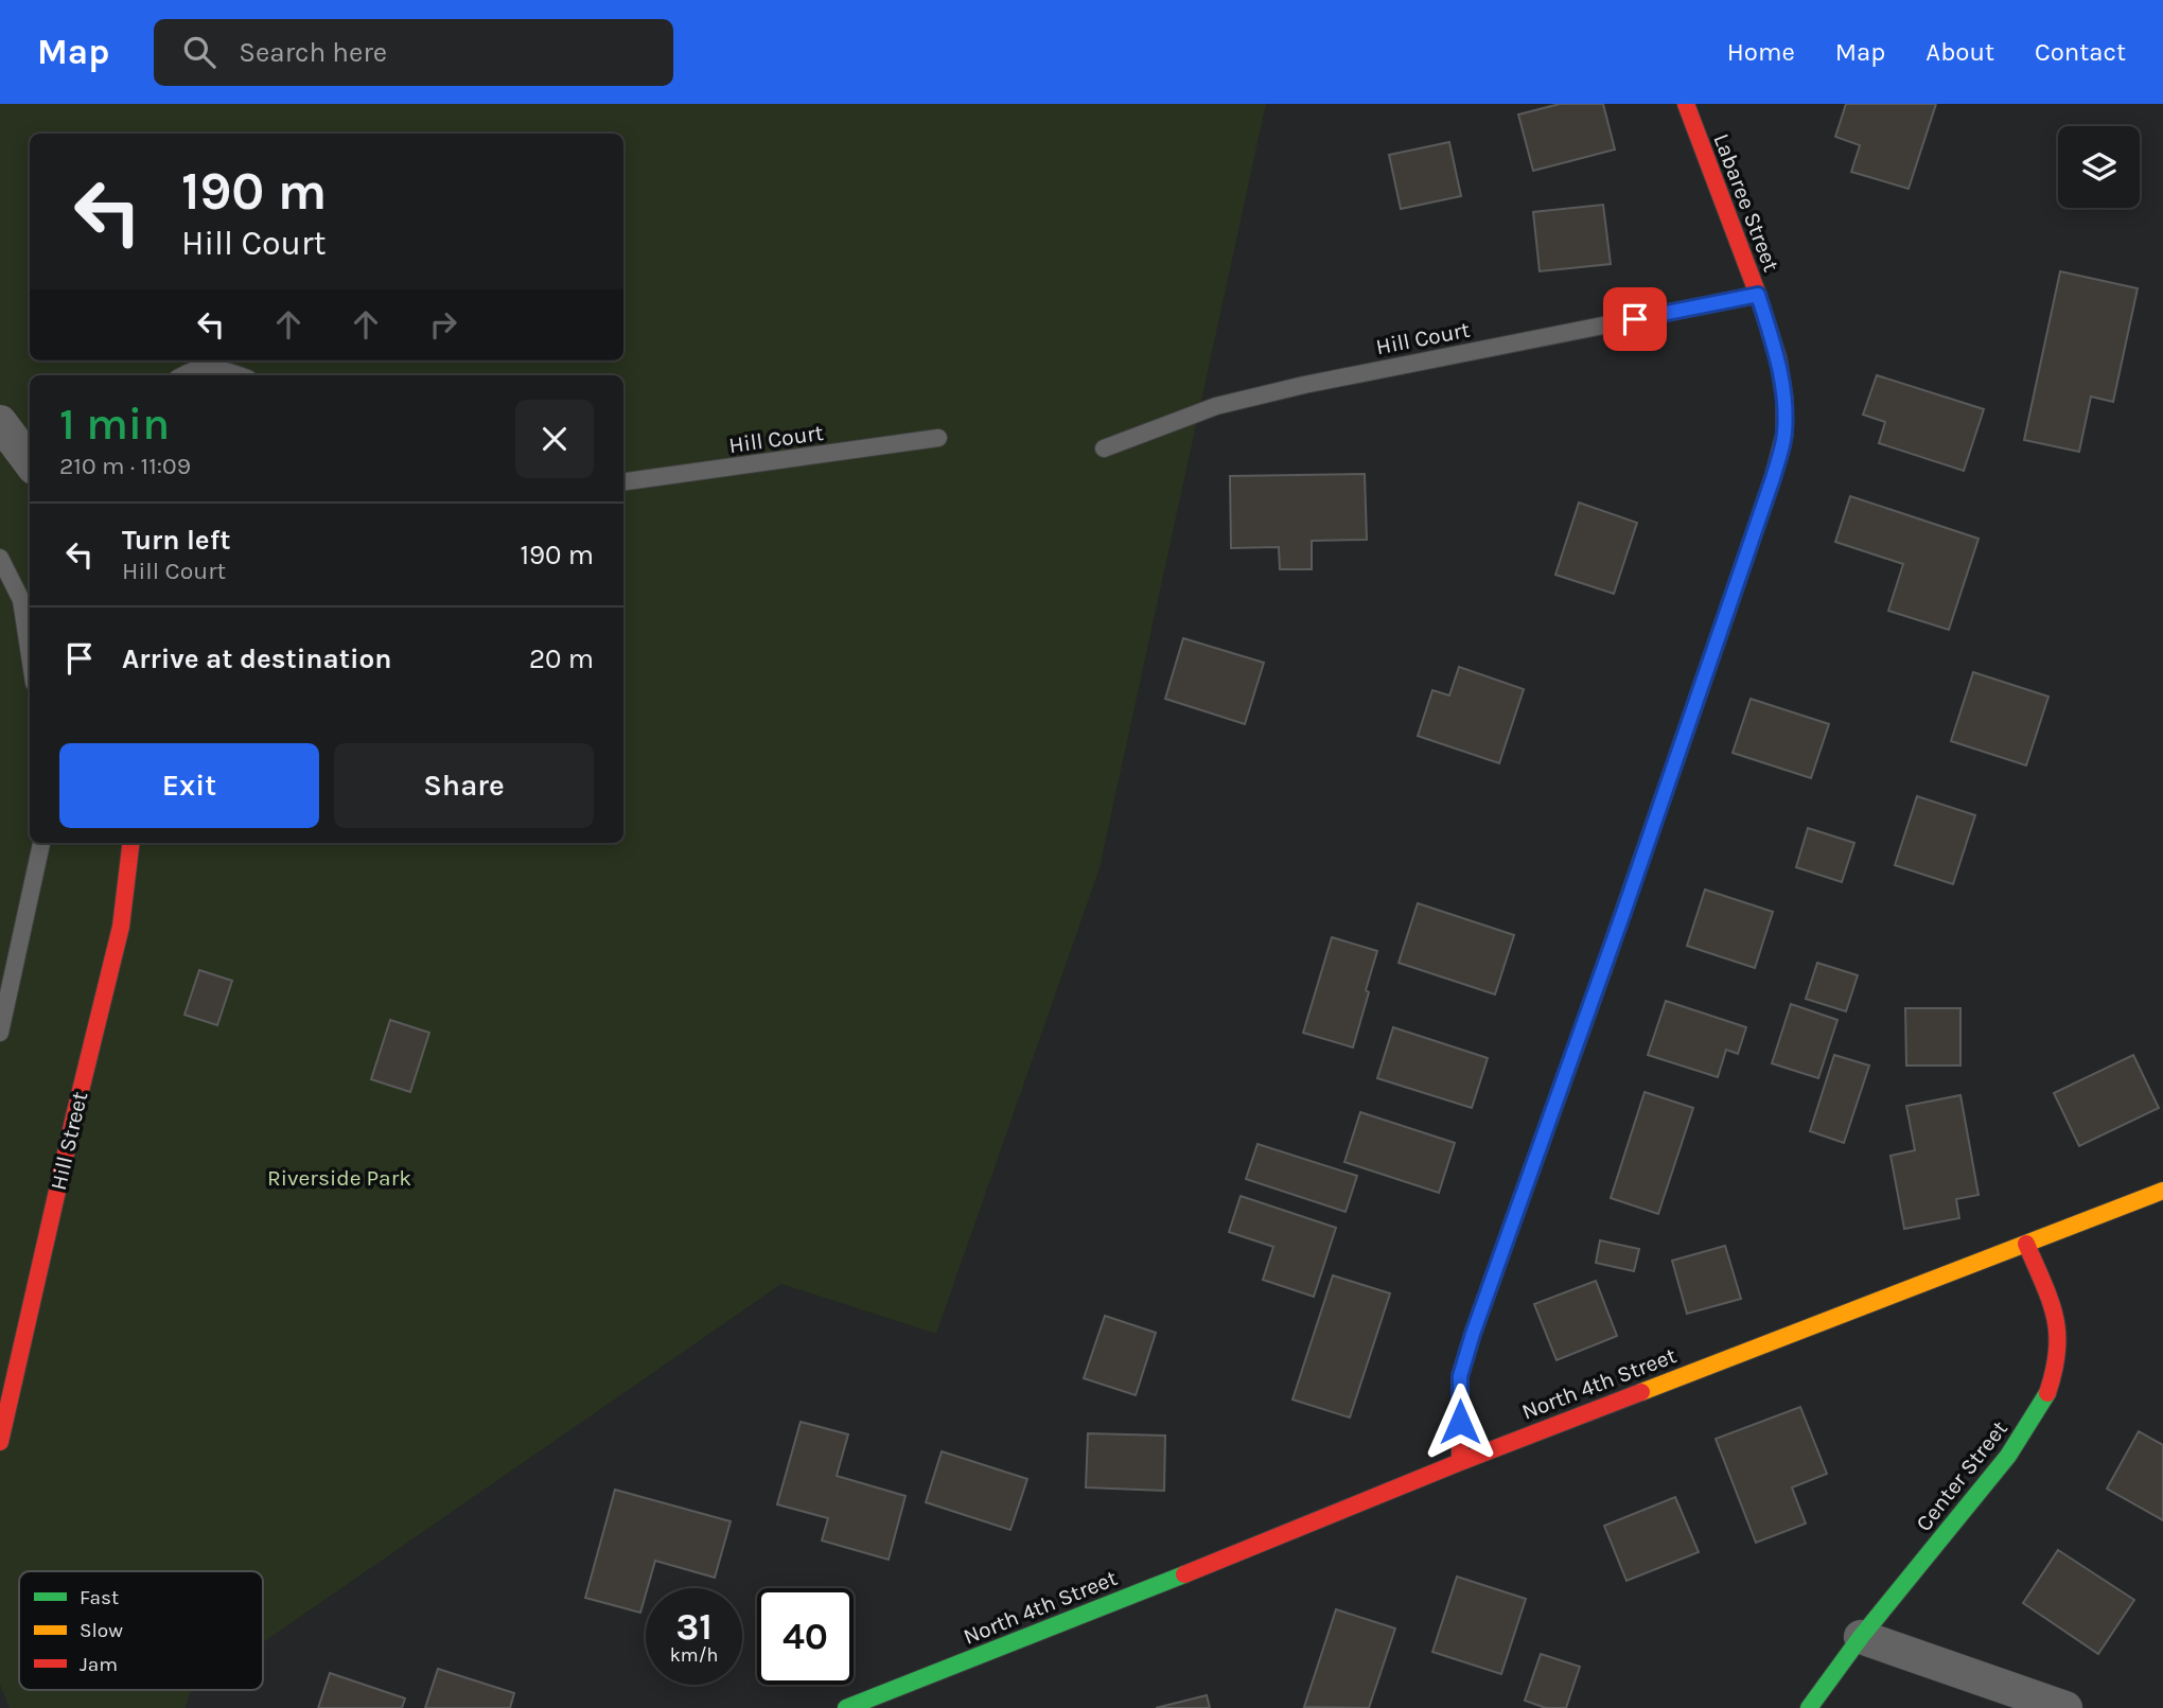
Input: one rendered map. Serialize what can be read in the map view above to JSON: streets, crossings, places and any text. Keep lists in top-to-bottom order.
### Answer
{
  "streets": {
    "street": [
      "Labaree Street",
      "Hill Street",
      "North 4th Street",
      "Center Street"
    ],
    "lane": ["Hill Court"]
  },
  "crossings": [
    ["Labaree Street", "Hill Court"],
    ["Labaree Street", "North 4th Street"],
    ["North 4th Street", "Center Street"]
  ],
  "parks": ["Riverside Park"],
  "legend": ["Fast", "Slow", "Jam"],
  "page": {
    "header": "Map",
    "search": "Search here",
    "nav": [
      "Home",
      "Map",
      "About",
      "Contact"
    ],
    "turn": ["190 m", "Hill Court"],
    "heading": ["1 min", "210 m · 11:09"],
    "list": [
      {
        "name": "Turn left",
        "note": "Hill Court",
        "value": "190 m"
      },
      {
        "name": "Arrive at destination",
        "value": "20 m"
      }
    ],
    "buttons": ["Exit", "Share"],
    "speed": "31 km/h",
    "limit": "40"
  }
}
